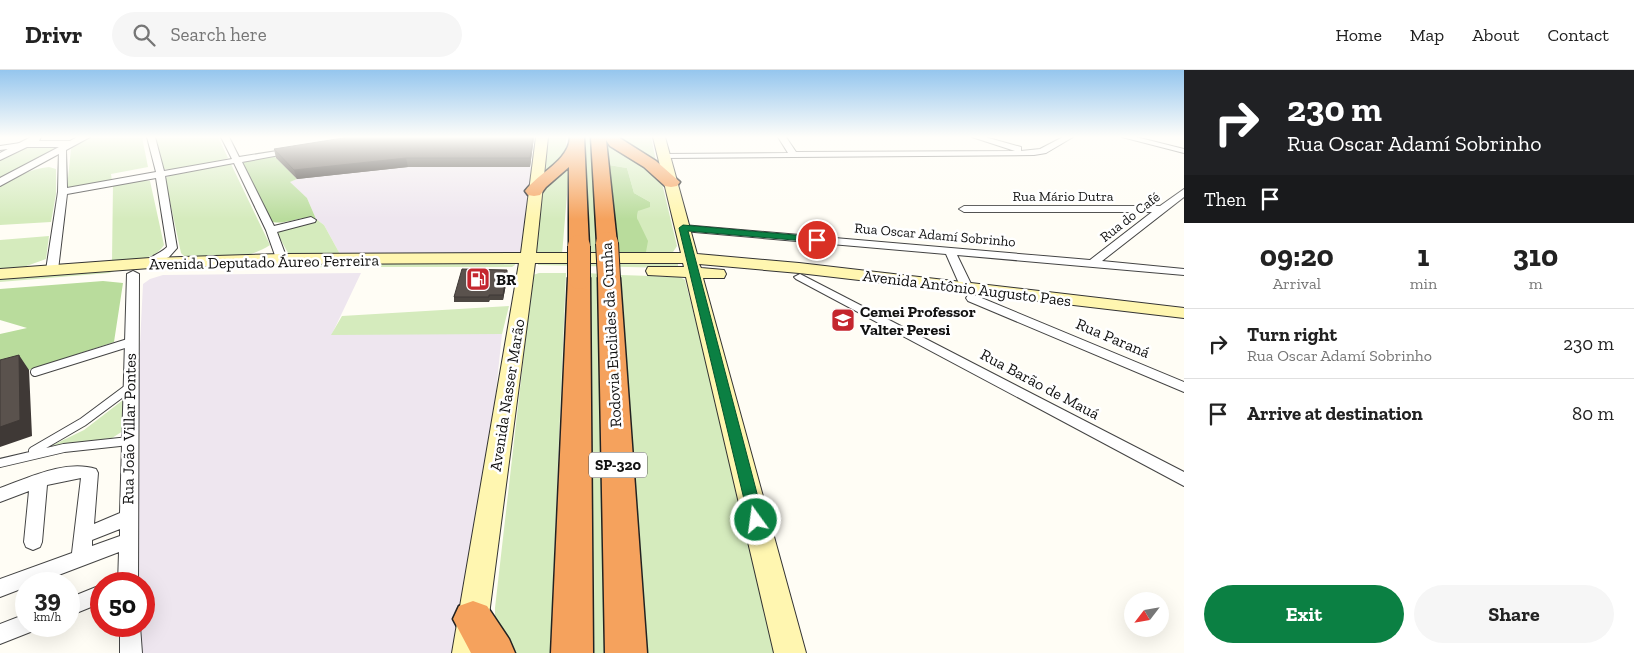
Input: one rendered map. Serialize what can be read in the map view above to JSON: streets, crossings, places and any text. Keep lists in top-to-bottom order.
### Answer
{
  "streets": {
    "highway": ["Rodovia Euclides da Cunha", "SP-320"],
    "main road": ["Avenida Deputado Áureo Ferreira", "Avenida Antônio Augusto Paes", "Avenida Nasser Marão"],
    "street": [
      "Rua Mário Dutra",
      "Rua do Café",
      "Rua Oscar Adamí Sobrinho",
      "Rua Paraná",
      "Rua Barão de Mauá",
      "Rua João Villar Pontes"
    ]
  },
  "crossings": [
    ["Rua Mário Dutra", "Rua do Café"],
    ["Rua do Café", "Rua Oscar Adamí Sobrinho"],
    ["Avenida Deputado Áureo Ferreira", "Avenida Antônio Augusto Paes"],
    ["Avenida Deputado Áureo Ferreira", "Avenida Nasser Marão"],
    ["Avenida Deputado Áureo Ferreira", "Rua João Villar Pontes"],
    ["Avenida Antônio Augusto Paes", "Rua Paraná"],
    ["Avenida Antônio Augusto Paes", "Rua Barão de Mauá"]
  ],
  "places": {
    "fuel station": ["BR"],
    "school or university": ["Cemei Professor Valter Peresi"]
  },
  "north": "bottom left",
  "page": {
    "header": "Drivr",
    "search": "Search here",
    "nav": [
      "Home",
      "Map",
      "About",
      "Contact"
    ],
    "turn": ["230 m", "Rua Oscar Adamí Sobrinho"],
    "then": "Then",
    "eta": [
      "09:20",
      "Arrival",
      "1",
      "min",
      "310",
      "m"
    ],
    "list": [
      {
        "name": "Turn right",
        "note": "Rua Oscar Adamí Sobrinho",
        "value": "230 m"
      },
      {
        "name": "Arrive at destination",
        "value": "80 m"
      }
    ],
    "speed": "39 km/h",
    "limit": "50",
    "buttons": ["Exit", "Share"]
  }
}
